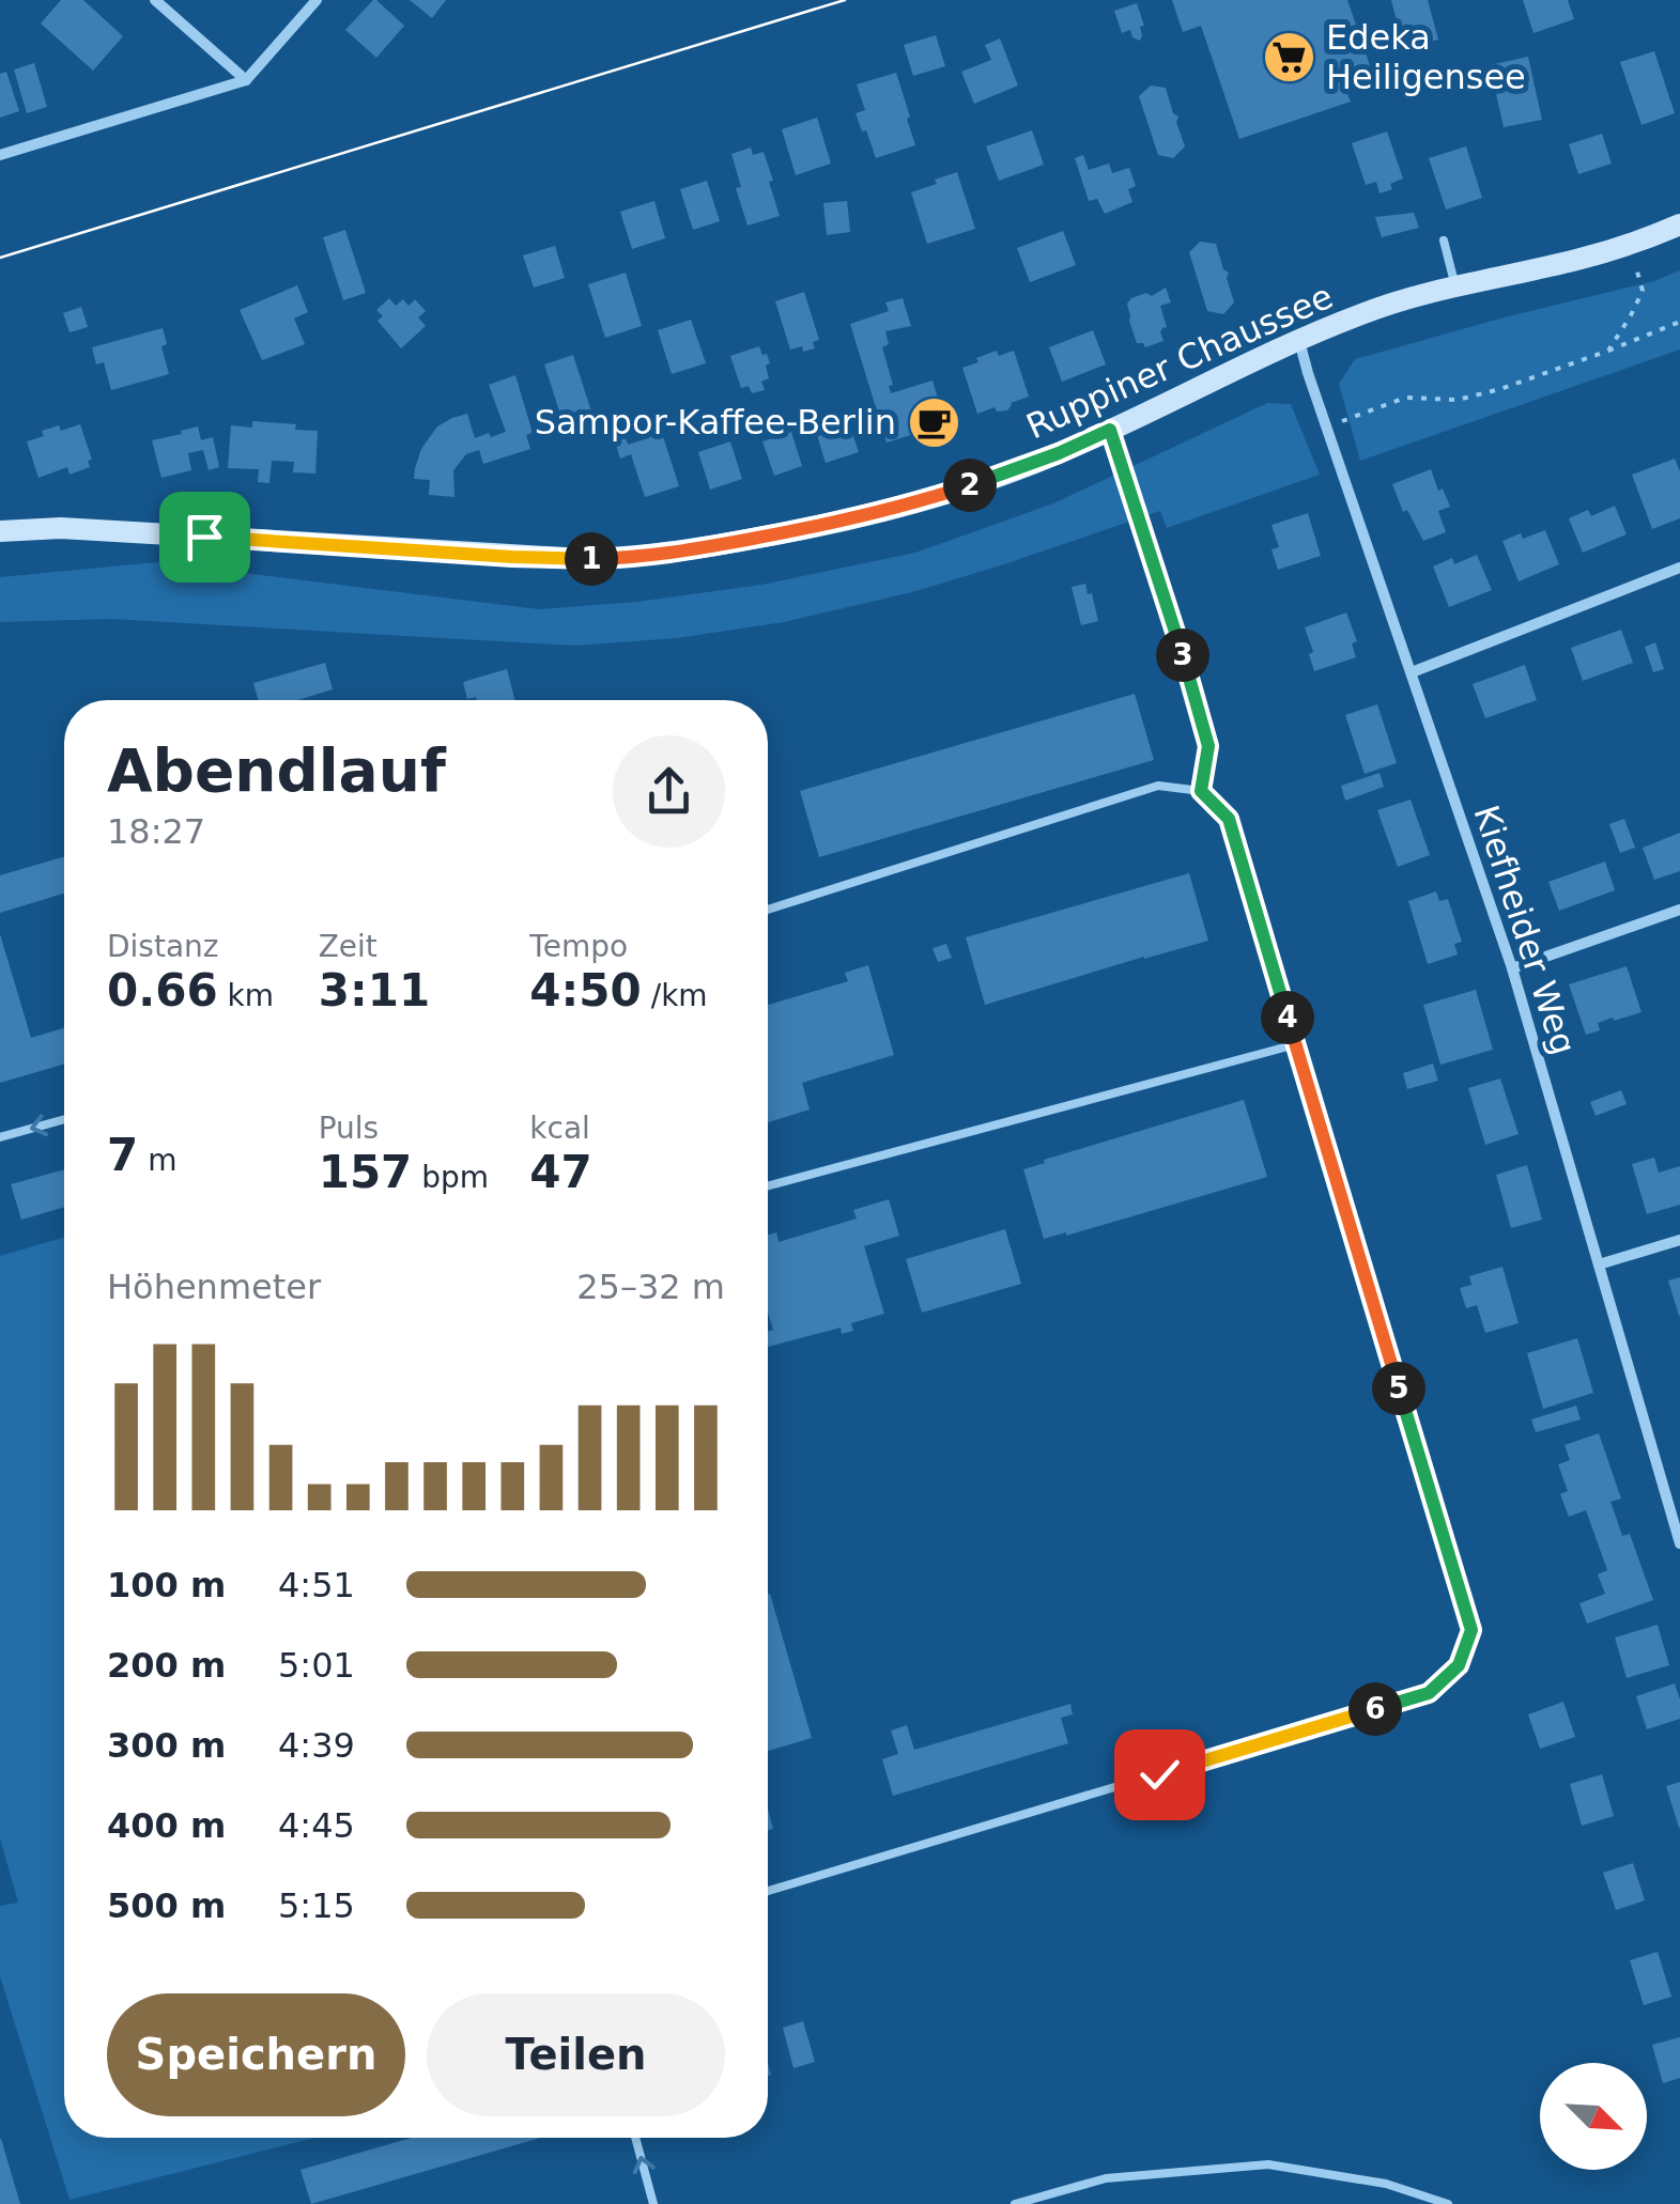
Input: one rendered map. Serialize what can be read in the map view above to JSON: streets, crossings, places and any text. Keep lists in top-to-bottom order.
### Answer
{
  "streets": {
    "main road": ["Ruppiner Chaussee"],
    "street": ["Kiefheider Weg"]
  },
  "crossings": [
    ["Ruppiner Chaussee", "Kiefheider Weg"]
  ],
  "places": {
    "supermarket": ["Edeka Heiligensee"],
    "cafe": ["Sampor-Kaffee-Berlin"]
  },
  "north": "bottom right",
  "page": {
    "pins": [
      "2",
      "1",
      "3",
      "4",
      "5",
      "6"
    ],
    "heading": ["Abendlauf", "18:27"],
    "stats": [
      ["Distanz", "0.66 km"],
      ["Zeit", "3:11"],
      ["Tempo", "4:50 /km"],
      ["7 m"],
      ["Puls", "157 bpm"],
      ["kcal", "47"]
    ],
    "chart": ["Höhenmeter", "25–32 m"],
    "list": [
      {
        "name": "100 m",
        "note": "4:51"
      },
      {
        "name": "200 m",
        "note": "5:01"
      },
      {
        "name": "300 m",
        "note": "4:39"
      },
      {
        "name": "400 m",
        "note": "4:45"
      },
      {
        "name": "500 m",
        "note": "5:15"
      }
    ],
    "buttons": ["Speichern", "Teilen"]
  }
}
